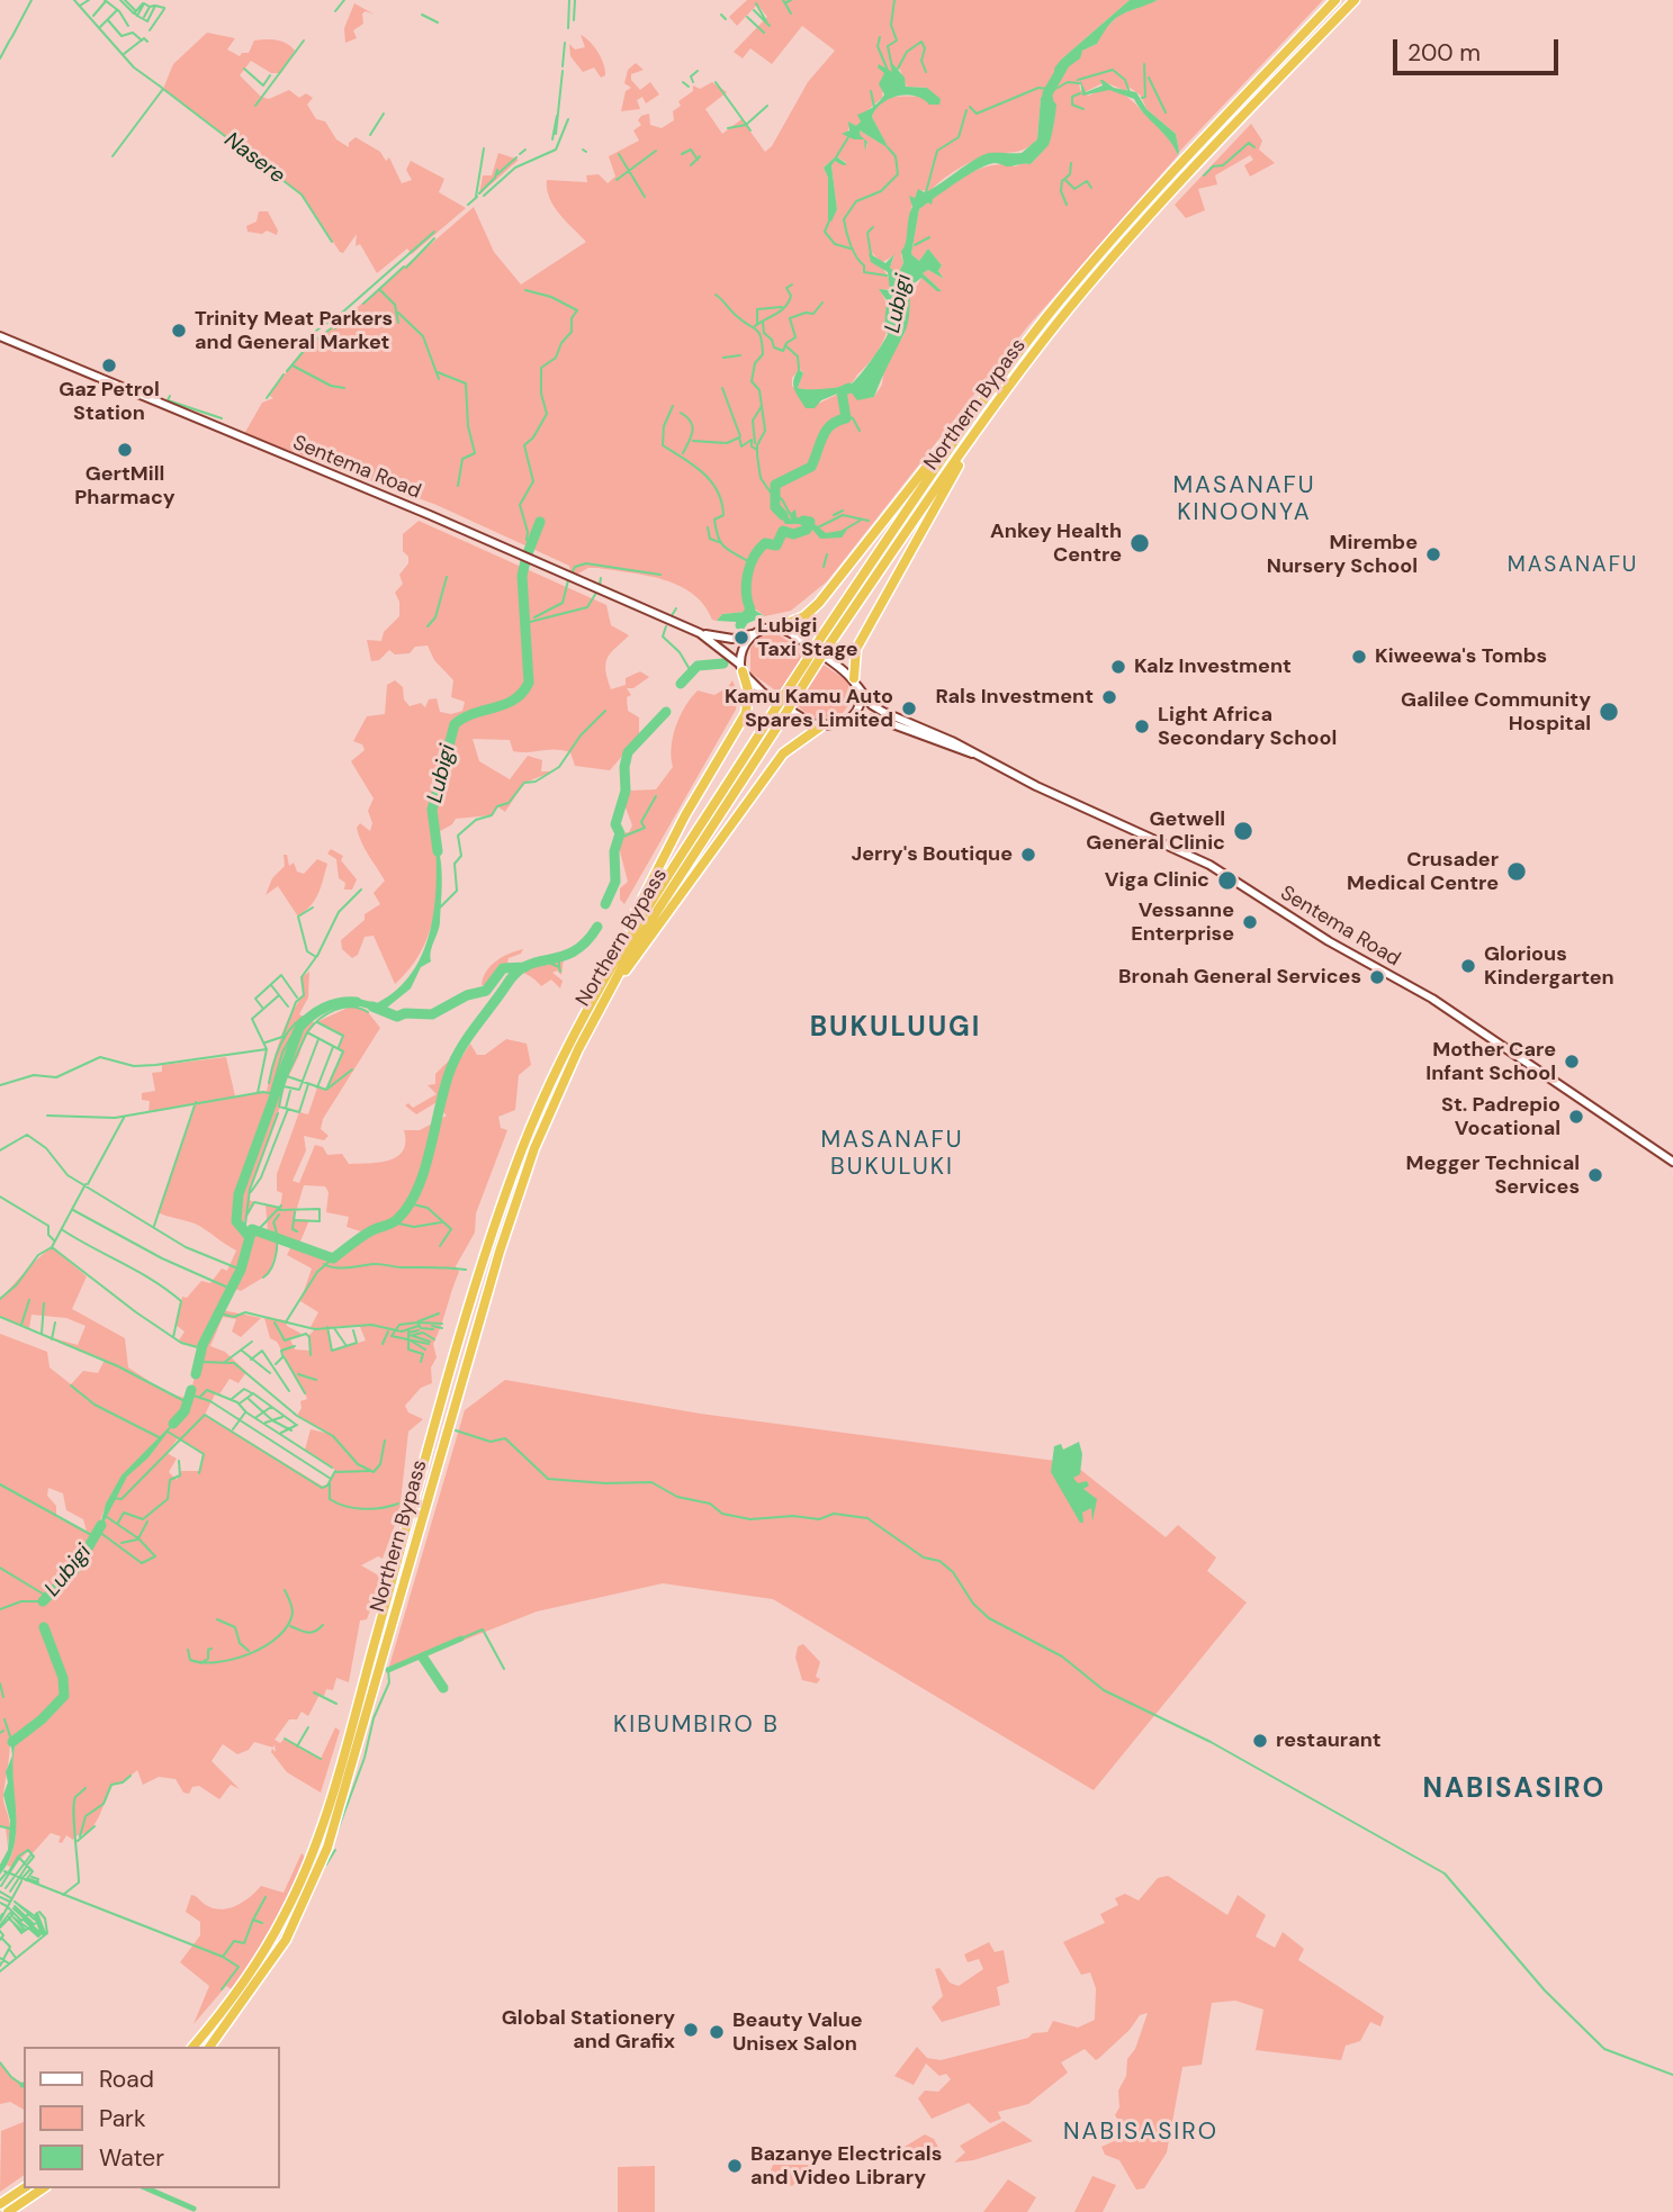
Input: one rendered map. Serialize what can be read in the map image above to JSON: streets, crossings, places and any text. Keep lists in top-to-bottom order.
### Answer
{
  "streets": {
    "highway": ["Northern Bypass"],
    "main road": ["Sentema Road"]
  },
  "districts": [
    "MASANAFU KINOONYA",
    "MASANAFU",
    "BUKULUUGI",
    "MASANAFU BUKULUKI",
    "KIBUMBIRO B",
    "NABISASIRO",
    "NABISASIRO"
  ],
  "water": ["Nasere", "Lubigi"],
  "places": [
    "Trinity Meat Parkers and General Market",
    "Gaz Petrol Station",
    "GertMill Pharmacy",
    "Ankey Health Centre",
    "Mirembe Nursery School",
    "Lubigi Taxi Stage",
    "Kiweewa's Tombs",
    "Kalz Investment",
    "Rals Investment",
    "Kamu Kamu Auto Spares Limited",
    "Galilee Community Hospital",
    "Light Africa Secondary School",
    "Getwell General Clinic",
    "Jerry's Boutique",
    "Crusader Medical Centre",
    "Viga Clinic",
    "Vessanne Enterprise",
    "Glorious Kindergarten",
    "Bronah General Services",
    "Mother Care Infant School",
    "St. Padrepio Vocational",
    "Megger Technical Services",
    "restaurant",
    "Global Stationery and Grafix",
    "Beauty Value Unisex Salon",
    "Bazanye Electricals and Video Library"
  ],
  "legend": ["Road", "Park", "Water"],
  "scale_bar": "200 m"
}
